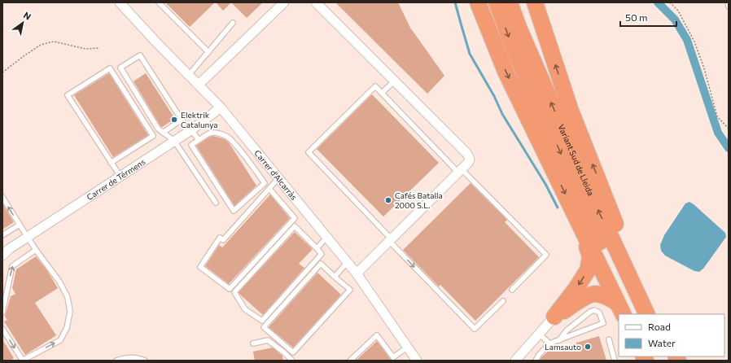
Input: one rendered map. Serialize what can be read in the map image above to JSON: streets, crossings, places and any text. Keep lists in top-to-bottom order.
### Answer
{
  "streets": {
    "highway": ["Variant Sud de Lleida"],
    "street": ["Carrer d'Alcarràs", "Carrer de Térmens"]
  },
  "crossings": [
    ["Carrer d'Alcarràs", "Carrer de Térmens"]
  ],
  "places": ["Elektrik Catalunya", "Cafés Batalla 2000 S.L.", "Lamsauto"],
  "legend": ["Road", "Water"],
  "scale_bar": "50 m",
  "north": "top right"
}
